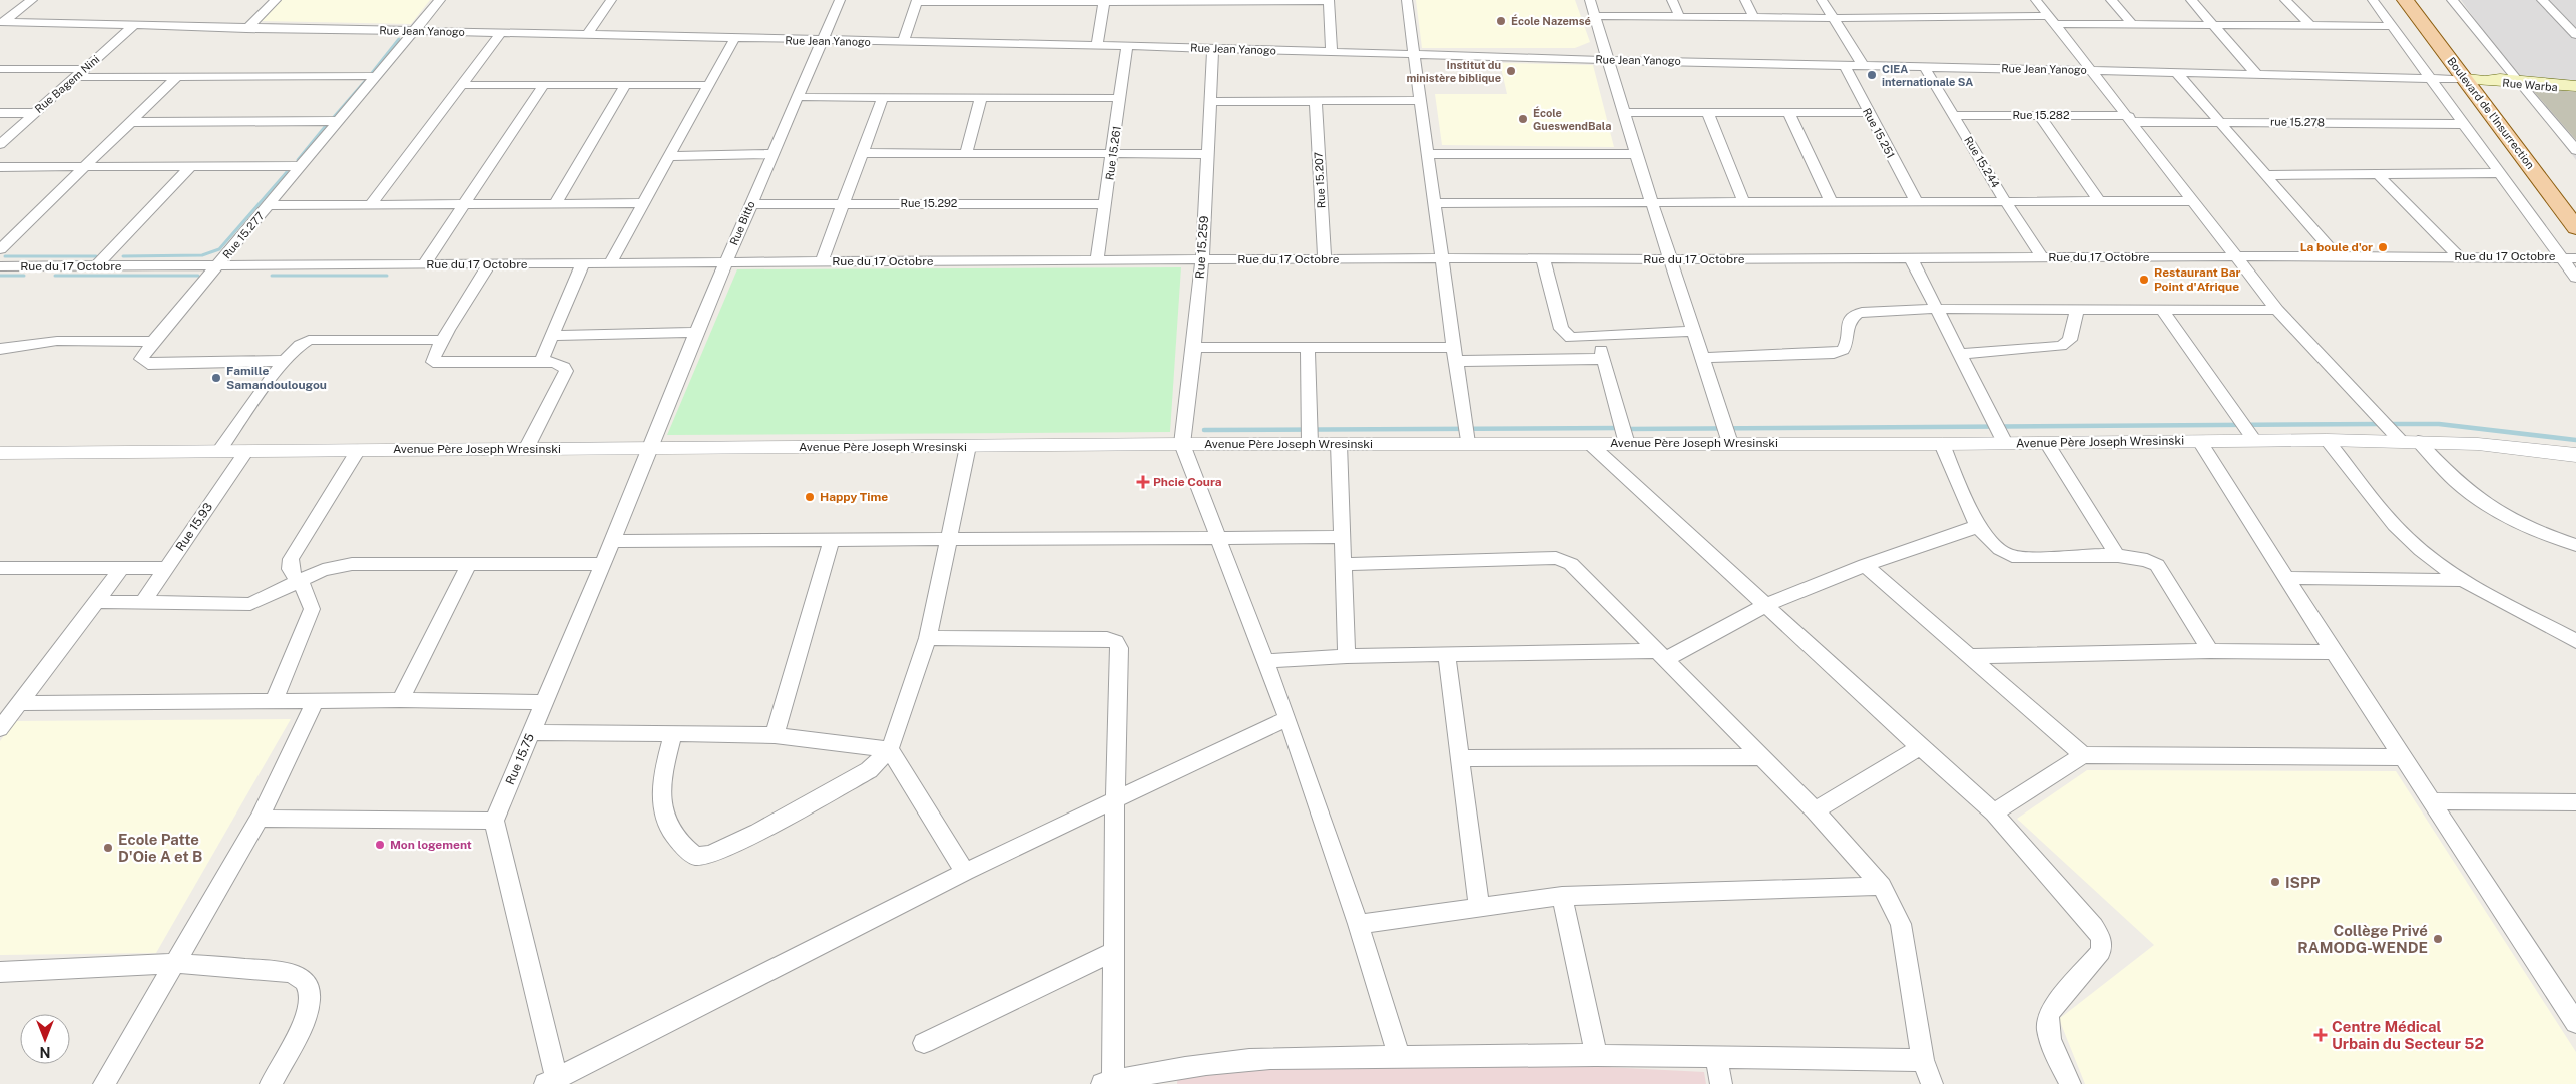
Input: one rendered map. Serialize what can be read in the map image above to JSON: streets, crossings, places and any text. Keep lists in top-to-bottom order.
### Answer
{
  "streets": {
    "main road": ["Rue Warba", "Boulevard de l'Insurrection"],
    "street": [
      "Rue Jean Yanogo",
      "Rue Bagem Nini",
      "Rue 15.282",
      "rue 15.278",
      "Rue 15.251",
      "Rue 15.261",
      "Rue 15.244",
      "Rue 15.207",
      "Rue 15.292",
      "Rue Bitto",
      "Rue 15.277",
      "Rue 15.259",
      "Rue du 17 Octobre",
      "Avenue Père Joseph Wresinski",
      "Rue 15.93",
      "Rue 15.75"
    ]
  },
  "crossings": [
    ["Rue Jean Yanogo", "Rue Bagem Nini"],
    ["Rue Jean Yanogo", "Rue Warba"],
    ["Rue Jean Yanogo", "Boulevard de l'Insurrection"],
    ["Rue Jean Yanogo", "Rue 15.251"],
    ["Rue Jean Yanogo", "Rue 15.261"],
    ["Rue Jean Yanogo", "Rue 15.244"],
    ["Rue Jean Yanogo", "Rue Bitto"],
    ["Rue Jean Yanogo", "Rue 15.277"],
    ["Rue Jean Yanogo", "Rue 15.259"],
    ["Rue Warba", "Boulevard de l'Insurrection"],
    ["Rue 15.282", "rue 15.278"],
    ["Rue 15.282", "Rue 15.244"],
    ["Rue 15.261", "Rue 15.292"],
    ["Rue 15.261", "Rue du 17 Octobre"],
    ["Rue 15.244", "Rue du 17 Octobre"],
    ["Rue 15.207", "Rue du 17 Octobre"],
    ["Rue 15.292", "Rue Bitto"],
    ["Rue Bitto", "Rue du 17 Octobre"],
    ["Rue Bitto", "Avenue Père Joseph Wresinski"],
    ["Rue Bitto", "Rue 15.75"],
    ["Rue 15.277", "Rue du 17 Octobre"],
    ["Rue 15.259", "Rue du 17 Octobre"],
    ["Rue 15.259", "Avenue Père Joseph Wresinski"],
    ["Avenue Père Joseph Wresinski", "Rue 15.93"],
    ["Avenue Père Joseph Wresinski", "Rue 15.75"]
  ],
  "places": {
    "other": [
      "École Nazemsé",
      "Institut du ministère biblique",
      "CIEA internationale SA",
      "École GueswendBala",
      "La boule d'or",
      "Restaurant Bar Point d'Afrique",
      "Famille Samandoulougou",
      "Happy Time",
      "Mon logement",
      "Ecole Patte D'Oie A et B",
      "ISPP",
      "Collège Privé RAMODG-WENDE"
    ],
    "health": ["Phcie Coura", "Centre Médical Urbain du Secteur 52"]
  },
  "north": "bottom"
}
